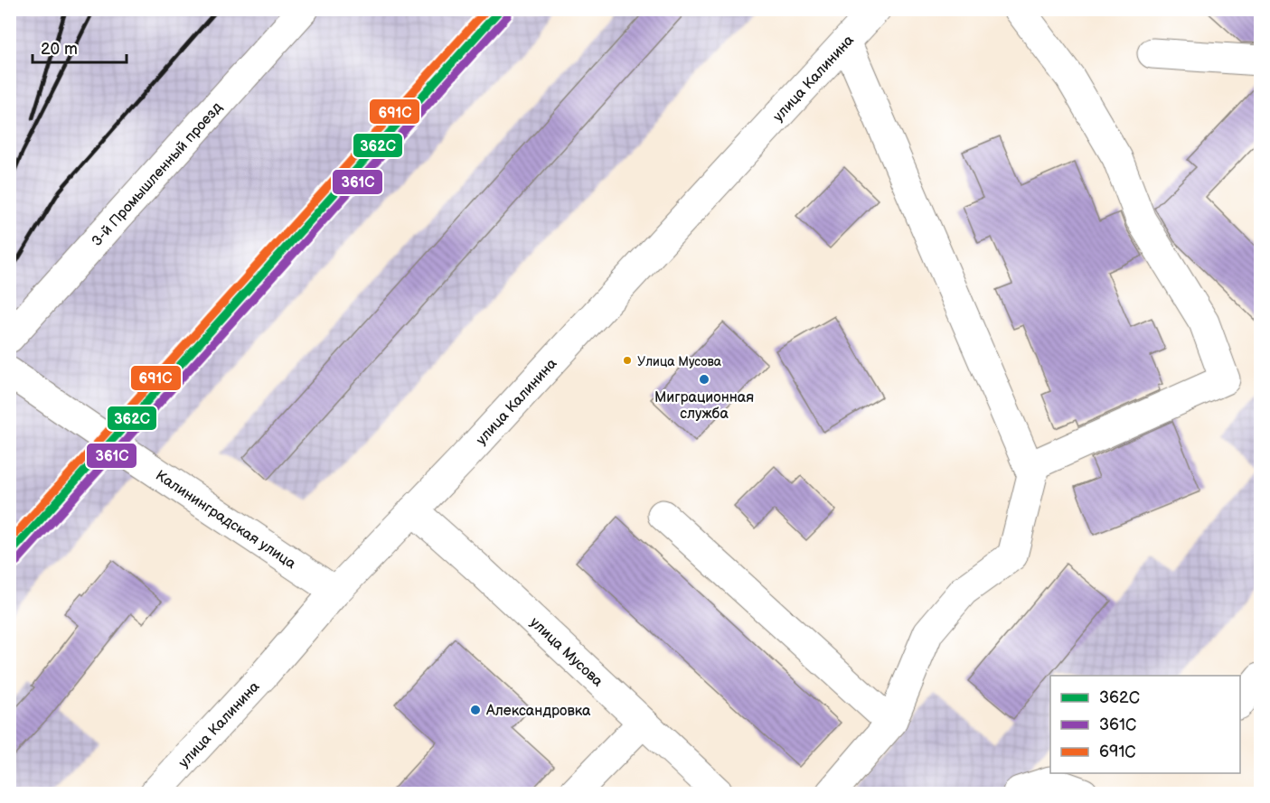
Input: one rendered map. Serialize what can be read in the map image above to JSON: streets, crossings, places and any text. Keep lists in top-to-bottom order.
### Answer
{
  "streets": {
    "street": [
      "улица Калинина",
      "3-й Промышленный проезд",
      "Калининградская улица",
      "улица Мусова"
    ]
  },
  "crossings": [
    ["улица Калинина", "Калининградская улица"],
    ["улица Калинина", "улица Мусова"]
  ],
  "places": ["Улица Мусова", "Миграционная служба", "Александровка"],
  "lines": ["transit line 362С", "transit line 691С", "transit line 361С"],
  "legend": ["362С", "361С", "691С"],
  "scale_bar": "20 m"
}
